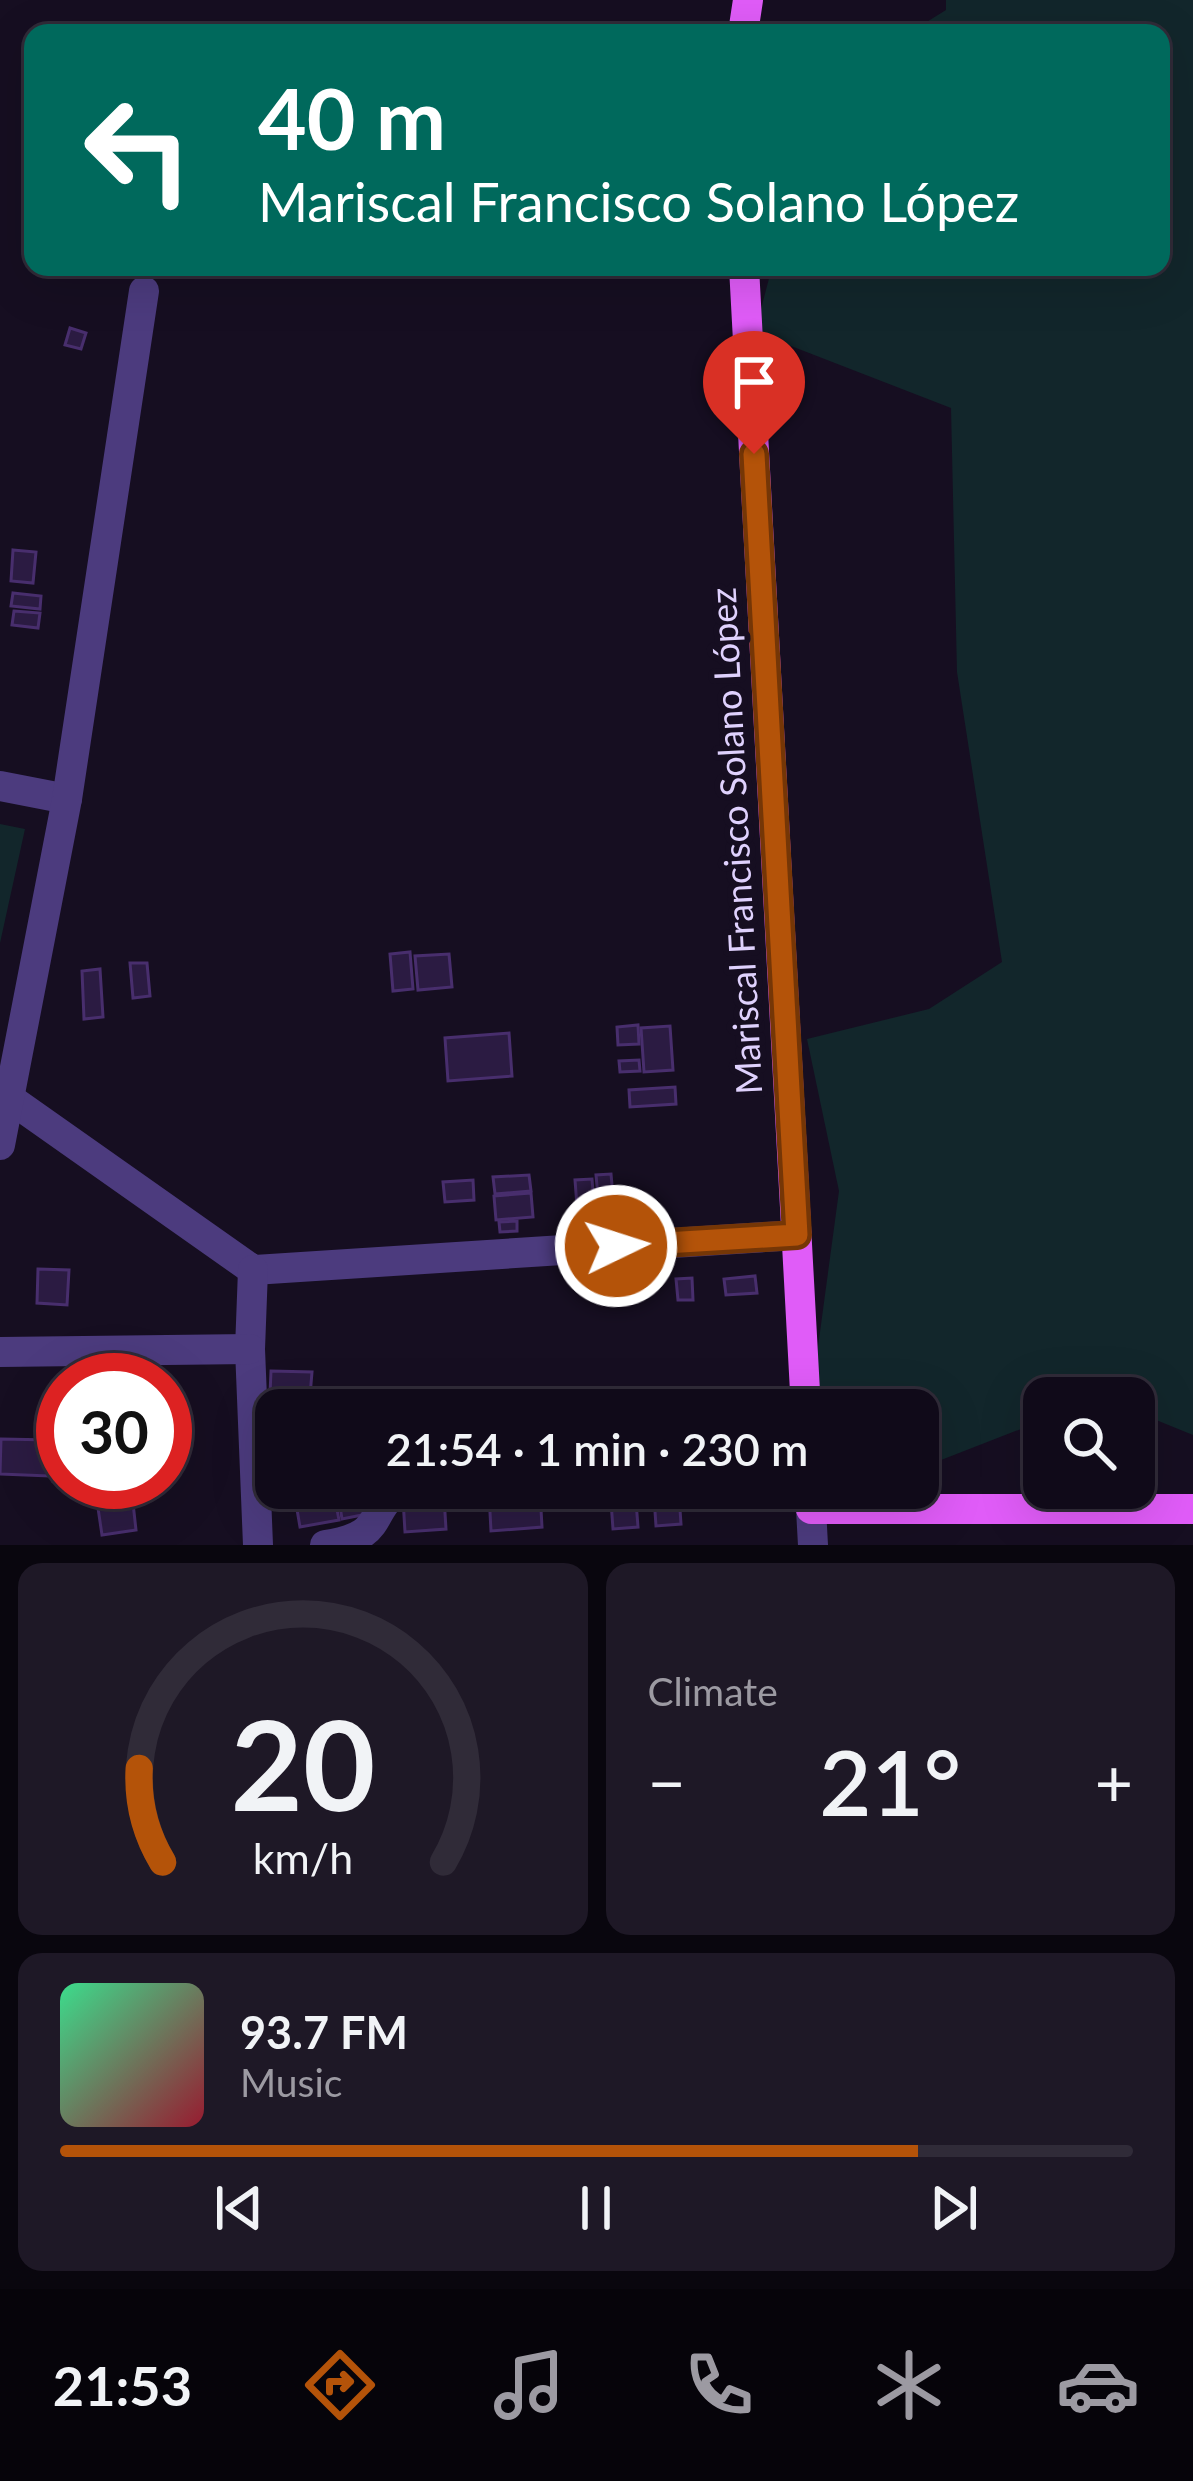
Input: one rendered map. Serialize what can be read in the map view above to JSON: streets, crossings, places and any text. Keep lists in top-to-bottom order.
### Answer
{
  "streets": {
    "main road": ["Mariscal Francisco Solano López"]
  },
  "page": {
    "turn": ["40 m", "Mariscal Francisco Solano López"],
    "limit": "30",
    "trip": "21:54 · 1 min · 230 m",
    "tile": "Climate",
    "heat": ["−", "21°", "+"],
    "song": ["93.7 FM", "Music"],
    "tabs": "21:53",
    "gauge": ["20", "km/h"]
  }
}
